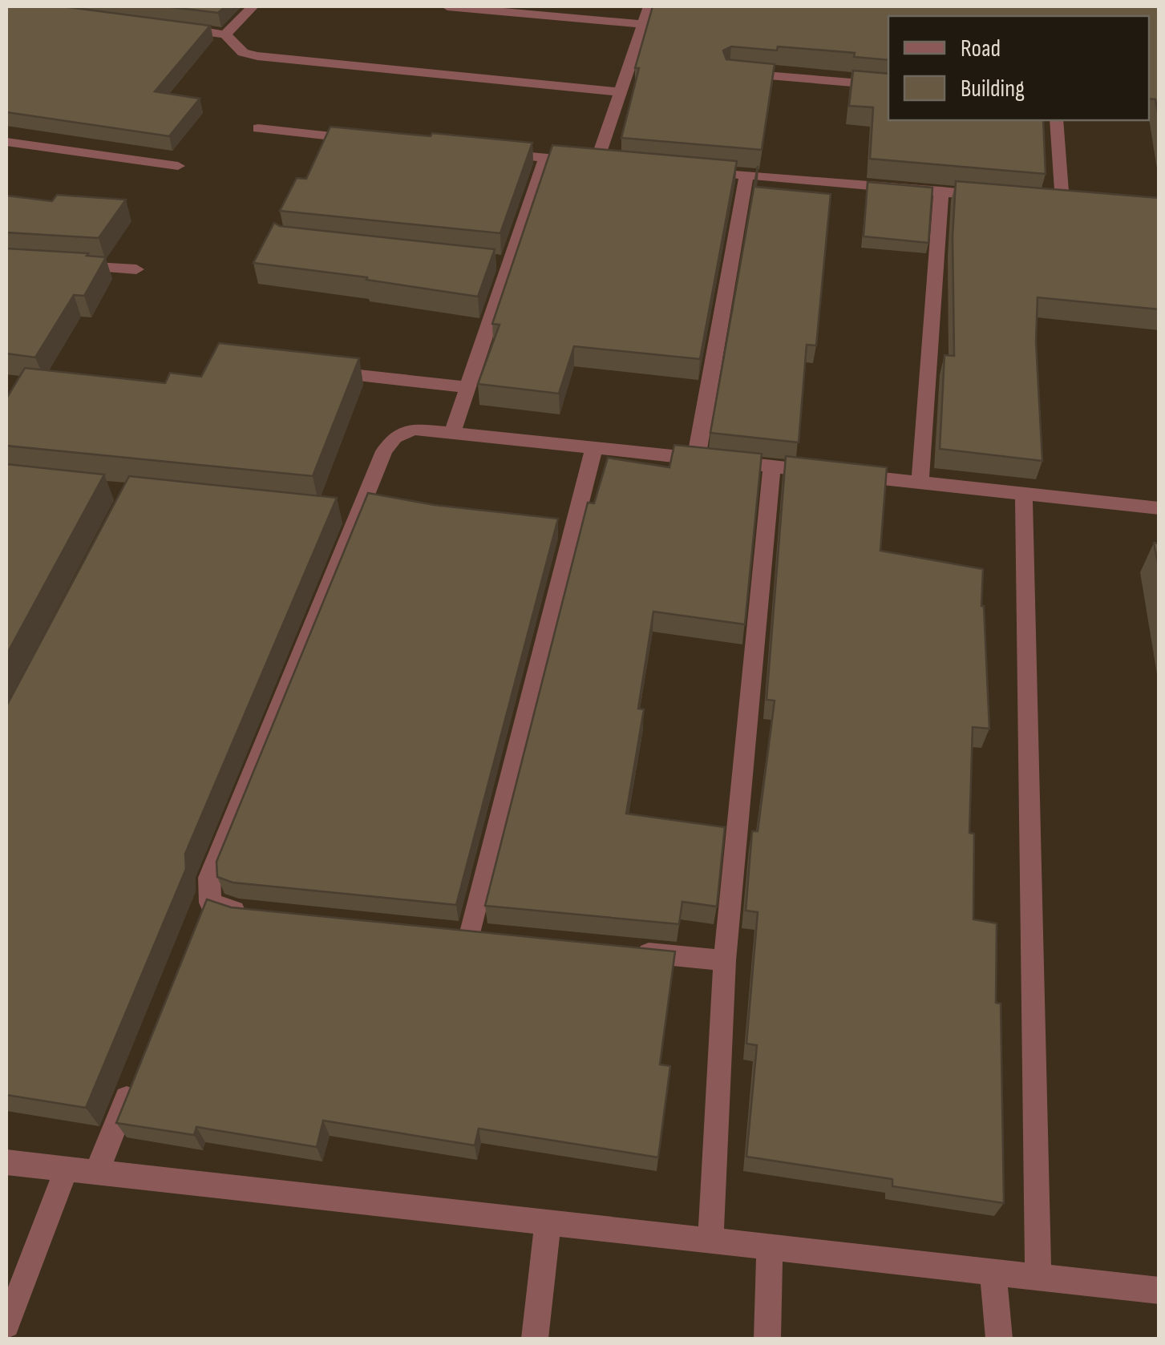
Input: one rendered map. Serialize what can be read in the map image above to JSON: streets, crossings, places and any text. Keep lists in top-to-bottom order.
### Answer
{
  "legend": ["Road", "Building"]
}
